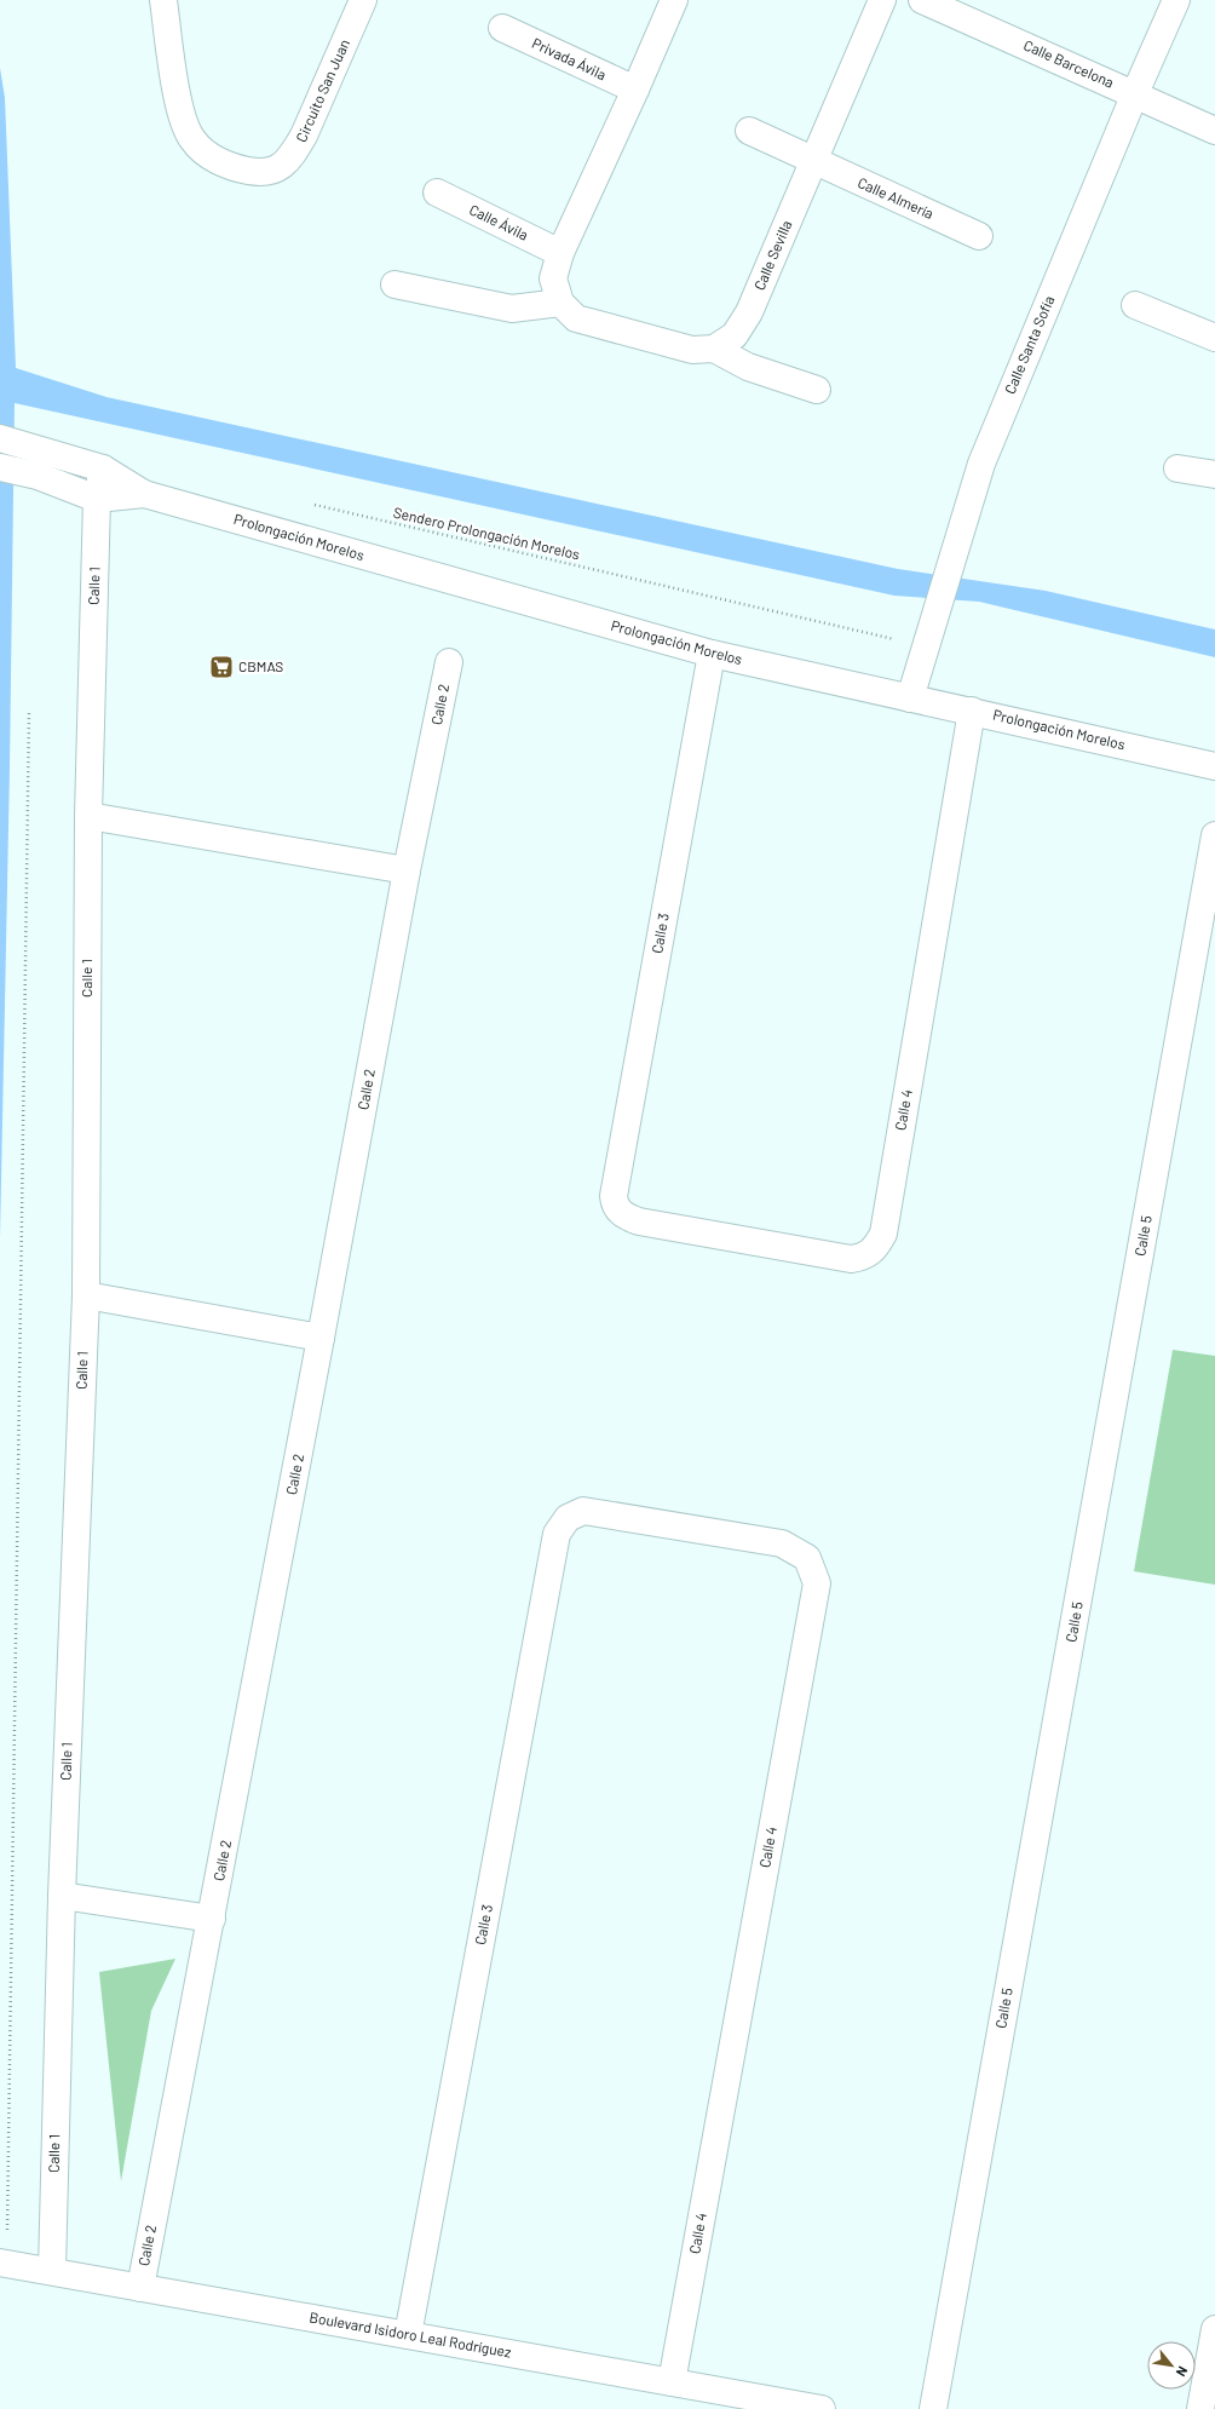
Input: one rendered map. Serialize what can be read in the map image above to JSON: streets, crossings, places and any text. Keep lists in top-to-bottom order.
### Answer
{
  "streets": {
    "street": [
      "Privada Ávila",
      "Calle Barcelona",
      "Circuito San Juan",
      "Calle Almería",
      "Calle Ávila",
      "Calle Sevilla",
      "Calle Santa Sofía",
      "Prolongación Morelos",
      "Calle 1",
      "Calle 2",
      "Calle 3",
      "Calle 4",
      "Calle 5",
      "Boulevard Isidoro Leal Rodríguez"
    ],
    "path": ["Sendero Prolongación Morelos"]
  },
  "crossings": [
    ["Calle Barcelona", "Calle Santa Sofía"],
    ["Calle Almería", "Calle Sevilla"],
    ["Calle Santa Sofía", "Sendero Prolongación Morelos"],
    ["Calle Santa Sofía", "Prolongación Morelos"],
    ["Prolongación Morelos", "Calle 1"],
    ["Prolongación Morelos", "Calle 3"],
    ["Prolongación Morelos", "Calle 4"],
    ["Calle 1", "Boulevard Isidoro Leal Rodríguez"],
    ["Calle 2", "Boulevard Isidoro Leal Rodríguez"],
    ["Calle 3", "Calle 4"],
    ["Calle 3", "Boulevard Isidoro Leal Rodríguez"],
    ["Calle 4", "Boulevard Isidoro Leal Rodríguez"]
  ],
  "places": {
    "supermarket": ["CBMAS"]
  },
  "north": "bottom right"
}
